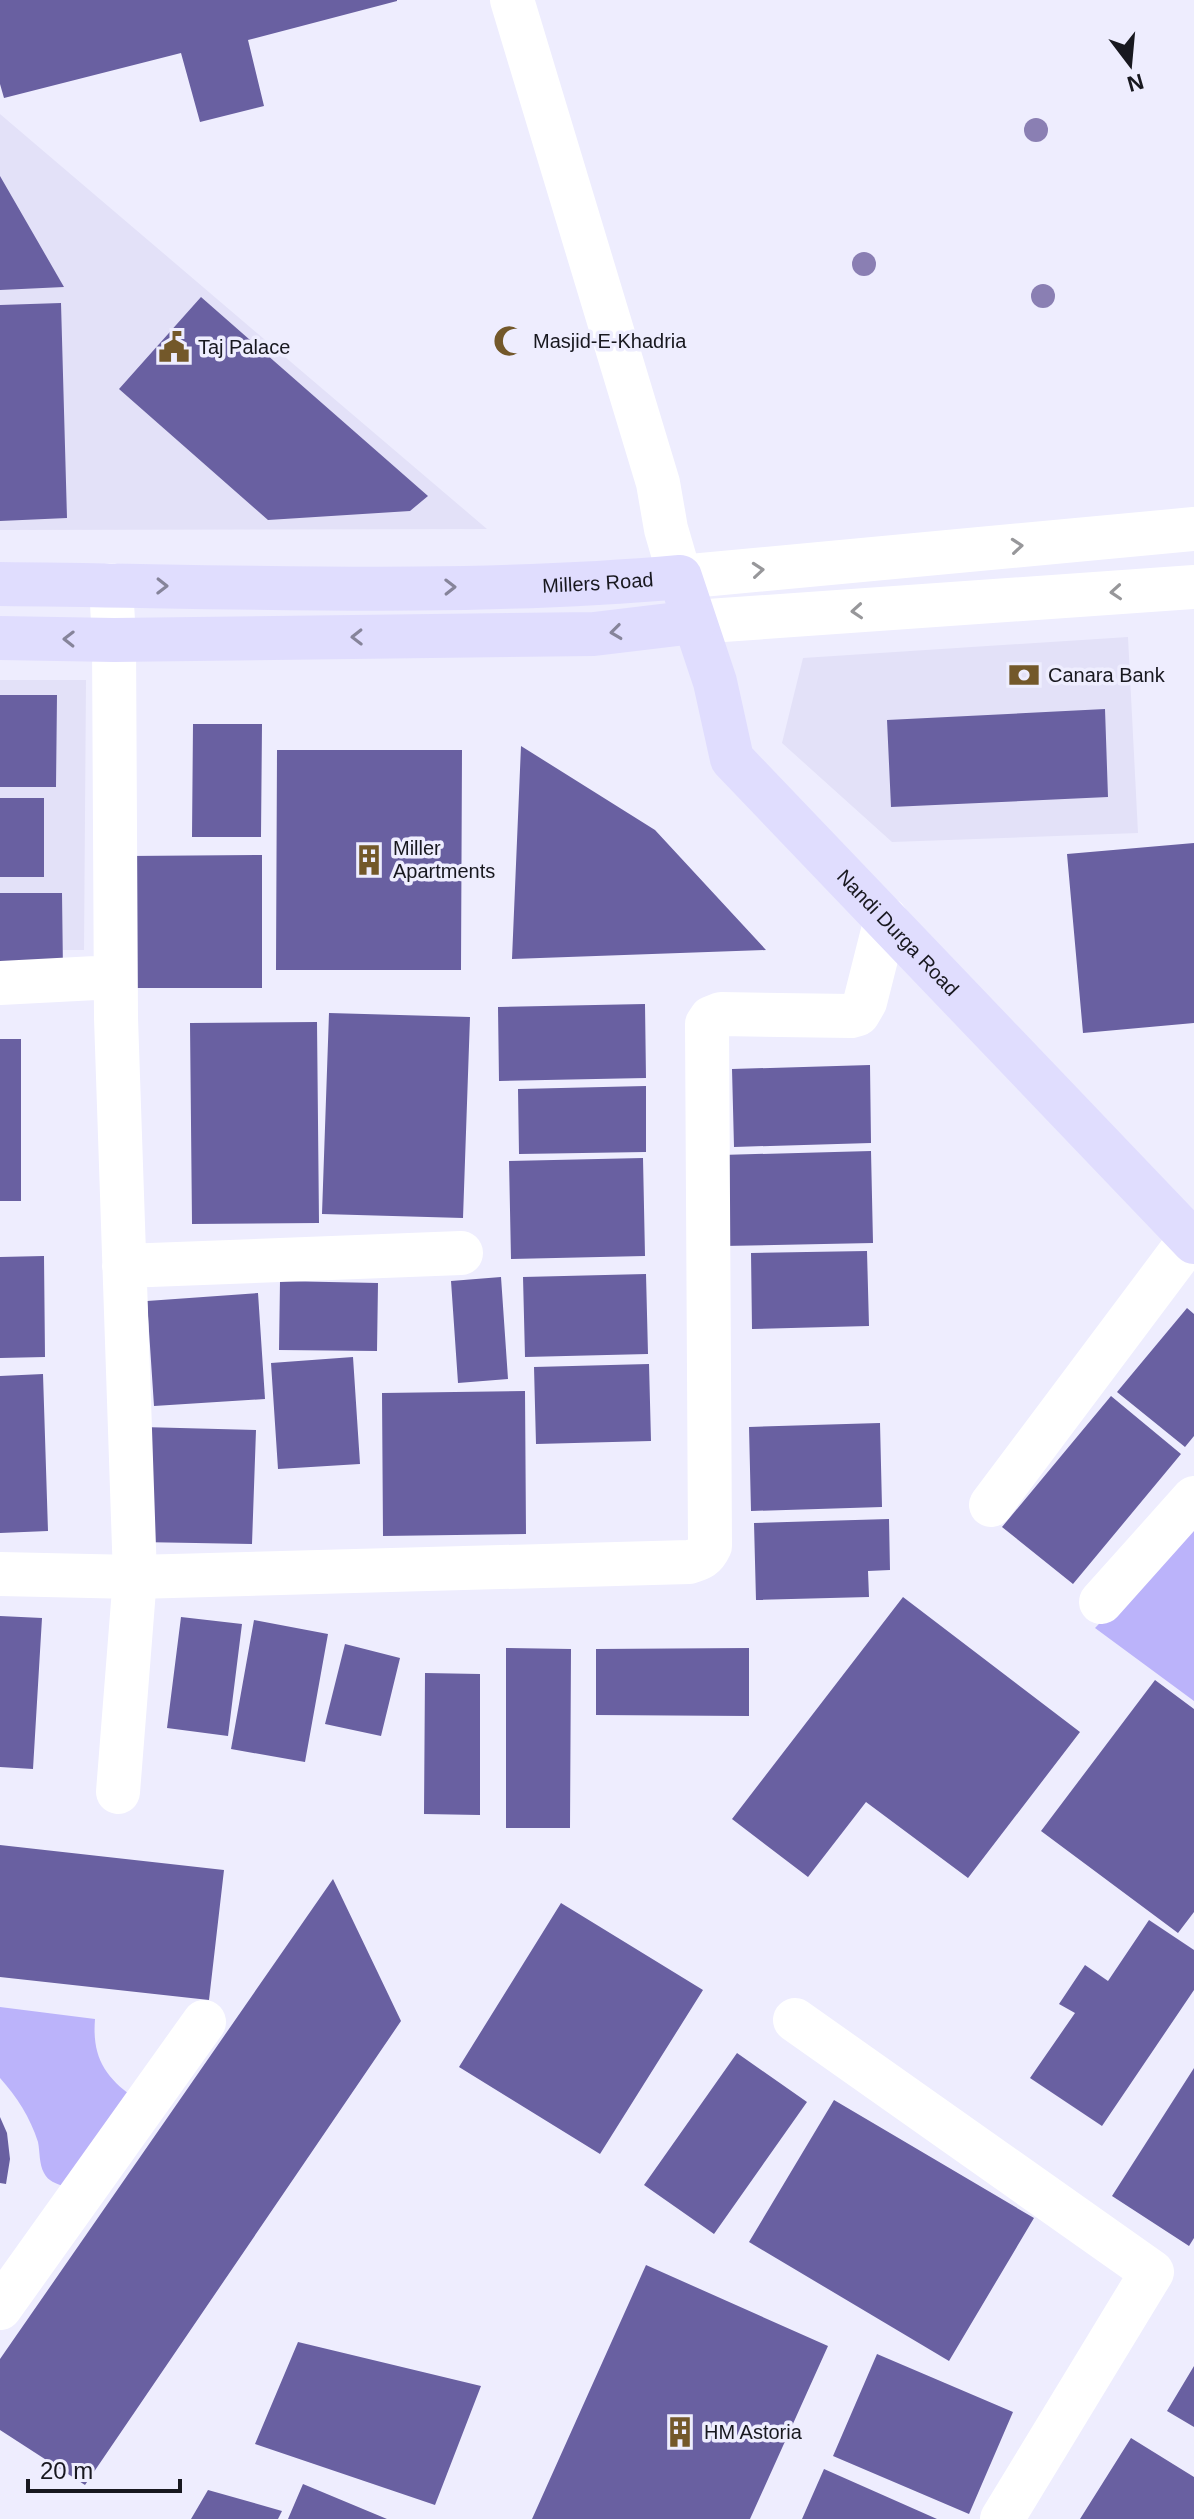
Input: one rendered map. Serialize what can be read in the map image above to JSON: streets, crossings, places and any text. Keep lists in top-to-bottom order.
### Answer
{
  "streets": {
    "main road": ["Millers Road", "Nandi Durga Road"]
  },
  "crossings": [
    ["Millers Road", "Nandi Durga Road"]
  ],
  "places": {
    "mosque": ["Masjid-E-Khadria"],
    "public building": ["Taj Palace"],
    "bank": ["Canara Bank"],
    "building": ["Miller Apartments", "HM Astoria"]
  },
  "scale_bar": "20 m",
  "north": "bottom"
}
